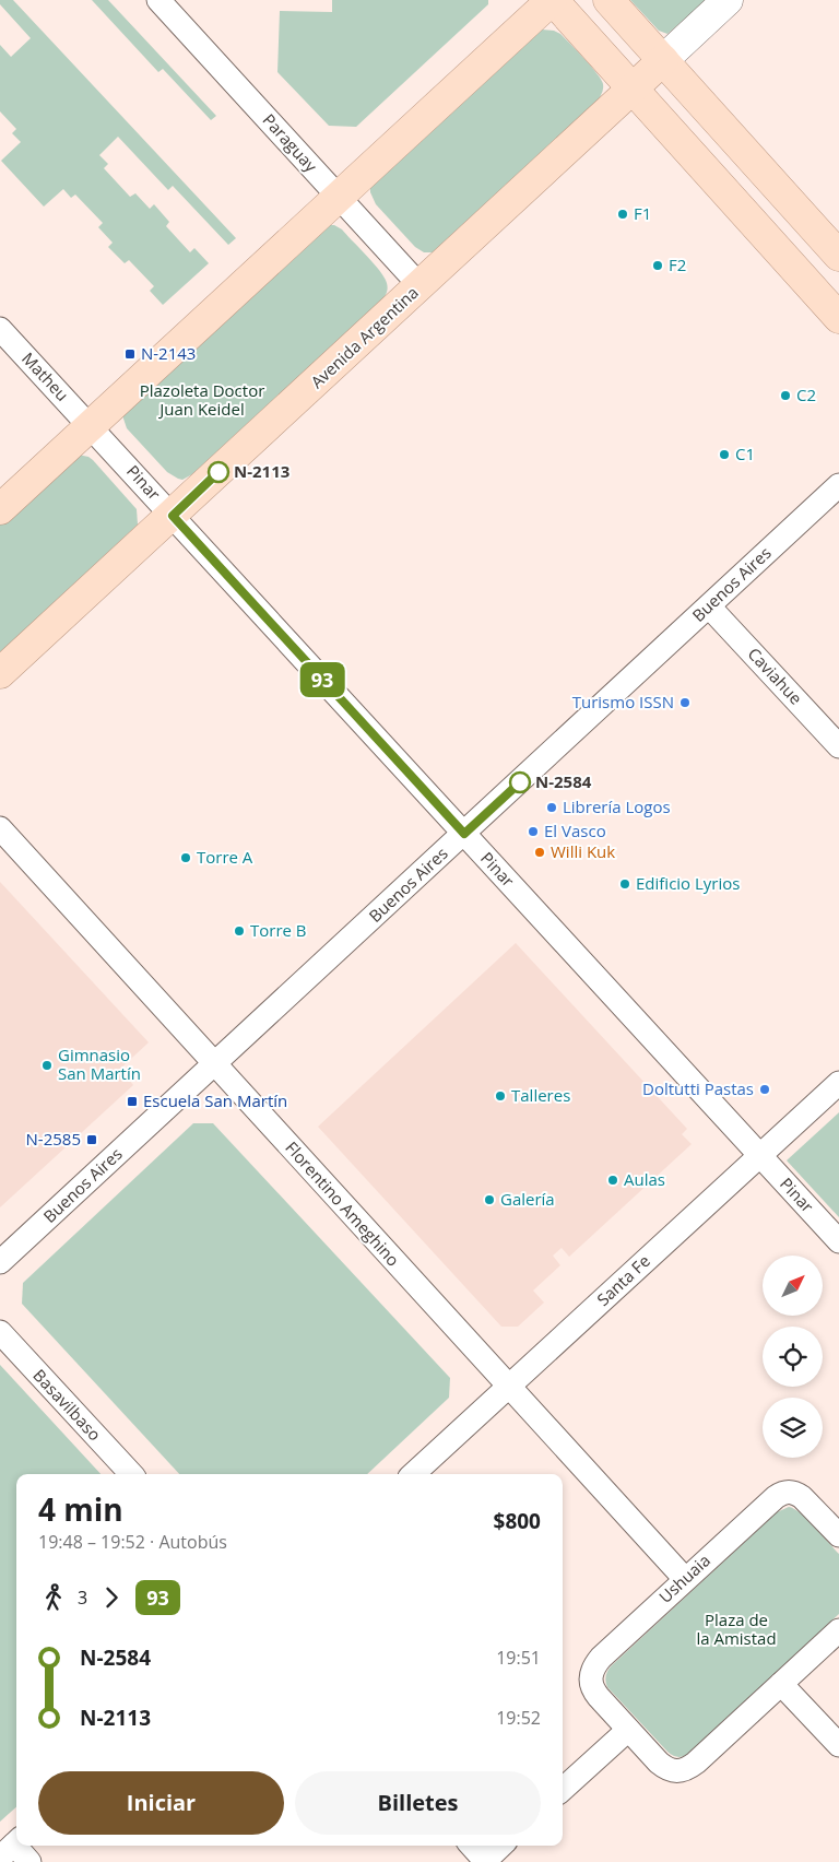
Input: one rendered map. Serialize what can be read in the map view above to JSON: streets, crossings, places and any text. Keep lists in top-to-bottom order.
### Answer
{
  "streets": {
    "main road": ["Avenida Argentina"],
    "street": [
      "Paraguay",
      "Matheu",
      "Pinar",
      "Buenos Aires",
      "Caviahue",
      "Florentino Ameghino",
      "Santa Fe",
      "Basavilbaso",
      "Ushuaia"
    ]
  },
  "crossings": [
    ["Paraguay", "Avenida Argentina"],
    ["Avenida Argentina", "Pinar"],
    ["Matheu", "Pinar"],
    ["Pinar", "Buenos Aires"],
    ["Pinar", "Santa Fe"],
    ["Buenos Aires", "Caviahue"],
    ["Buenos Aires", "Florentino Ameghino"],
    ["Florentino Ameghino", "Santa Fe"],
    ["Florentino Ameghino", "Ushuaia"]
  ],
  "parks": ["Plazoleta Doctor Juan Keidel", "Plaza de la Amistad"],
  "places": {
    "other": [
      "F1",
      "F2",
      "C2",
      "C1",
      "N-2113",
      "Turismo ISSN",
      "N-2584",
      "Librería Logos",
      "El Vasco",
      "Willi Kuk",
      "Torre A",
      "Edificio Lyrios",
      "Torre B",
      "Gimnasio San Martín",
      "Doltutti Pastas",
      "Talleres",
      "Aulas",
      "Galería"
    ],
    "transit": ["N-2143", "Escuela San Martín", "N-2585"]
  },
  "lines": ["bus line 93"],
  "north": "top right",
  "page": {
    "on_map": "93",
    "heading": ["4 min", "19:48 – 19:52 · Autobús", "$800"],
    "legs": ["3", "93"],
    "list": [
      {
        "name": "N-2584",
        "value": "19:51"
      },
      {
        "name": "N-2113",
        "value": "19:52"
      }
    ],
    "buttons": ["Iniciar", "Billetes"]
  }
}
